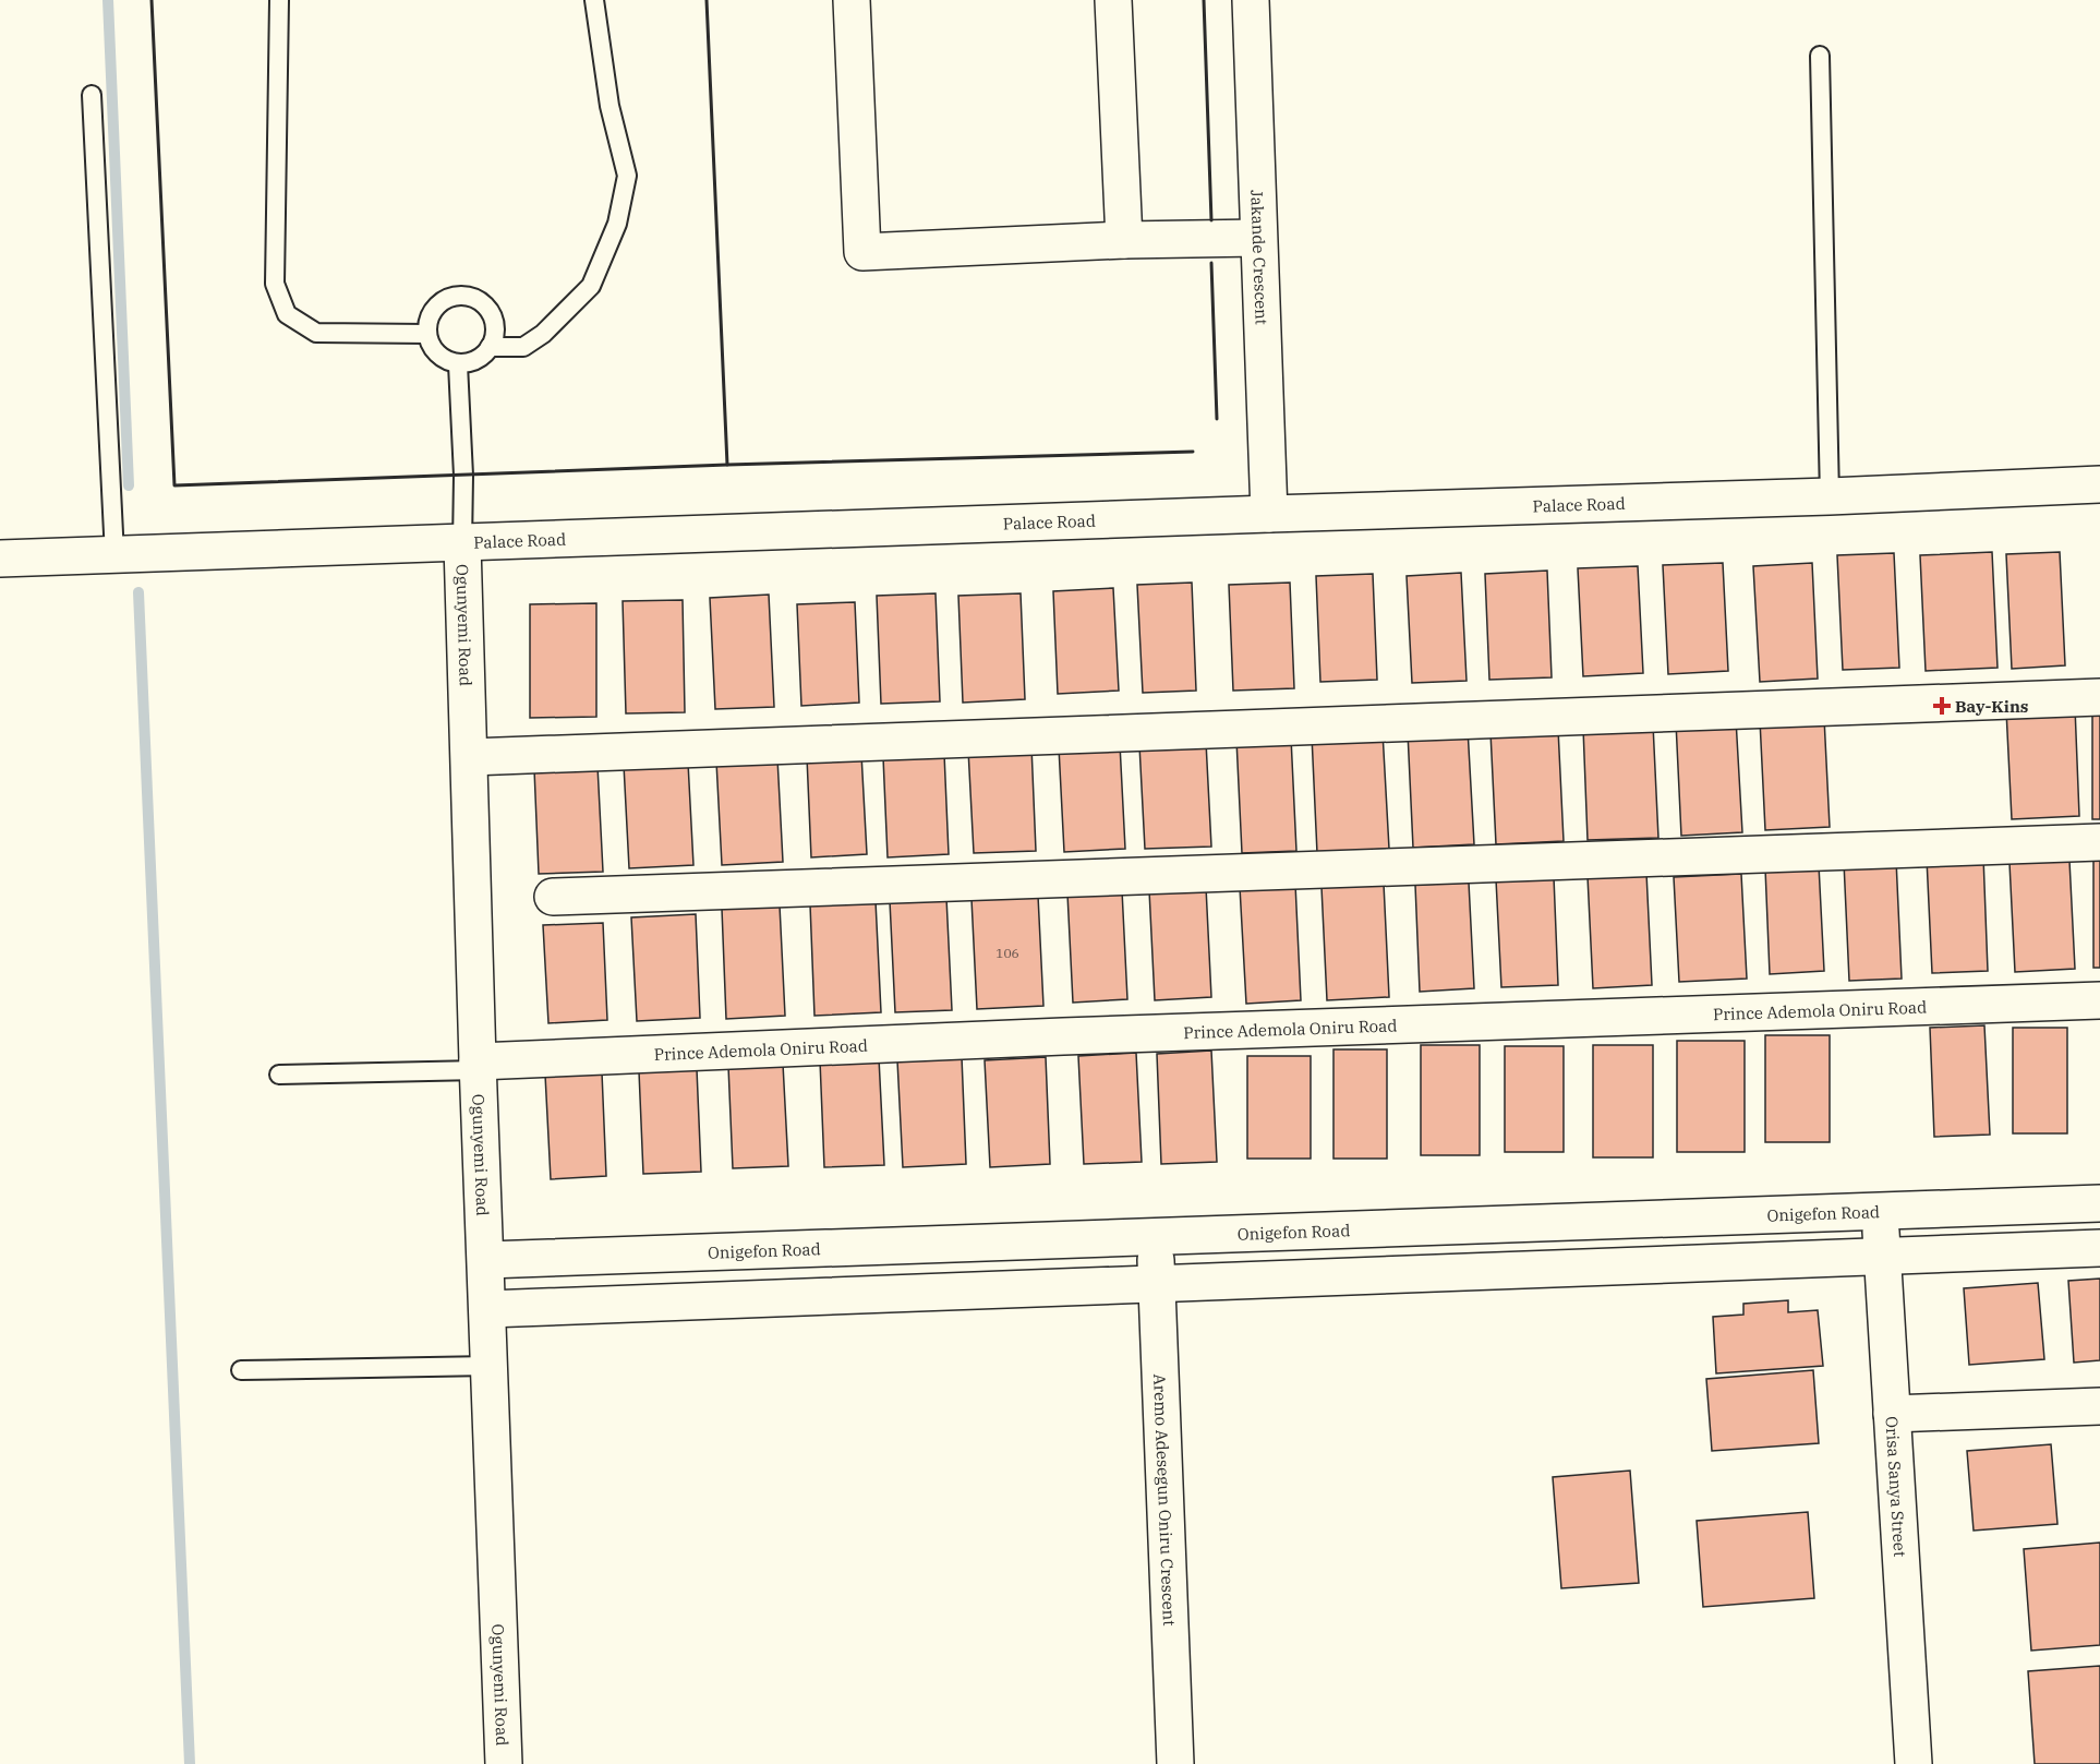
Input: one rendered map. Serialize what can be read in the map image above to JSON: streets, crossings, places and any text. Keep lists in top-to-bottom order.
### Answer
{
  "streets": {
    "street": [
      "Jakande Crescent",
      "Palace Road",
      "Ogunyemi Road",
      "Prince Ademola Oniru Road",
      "Onigefon Road",
      "Orisa Sanya Street",
      "Aremo Adesegun Oniru Crescent"
    ]
  },
  "crossings": [
    ["Jakande Crescent", "Palace Road"],
    ["Palace Road", "Ogunyemi Road"],
    ["Ogunyemi Road", "Prince Ademola Oniru Road"],
    ["Ogunyemi Road", "Onigefon Road"],
    ["Onigefon Road", "Orisa Sanya Street"],
    ["Onigefon Road", "Aremo Adesegun Oniru Crescent"]
  ],
  "places": {
    "health": ["Bay-Kins"]
  },
  "house_numbers": ["106"]
}
